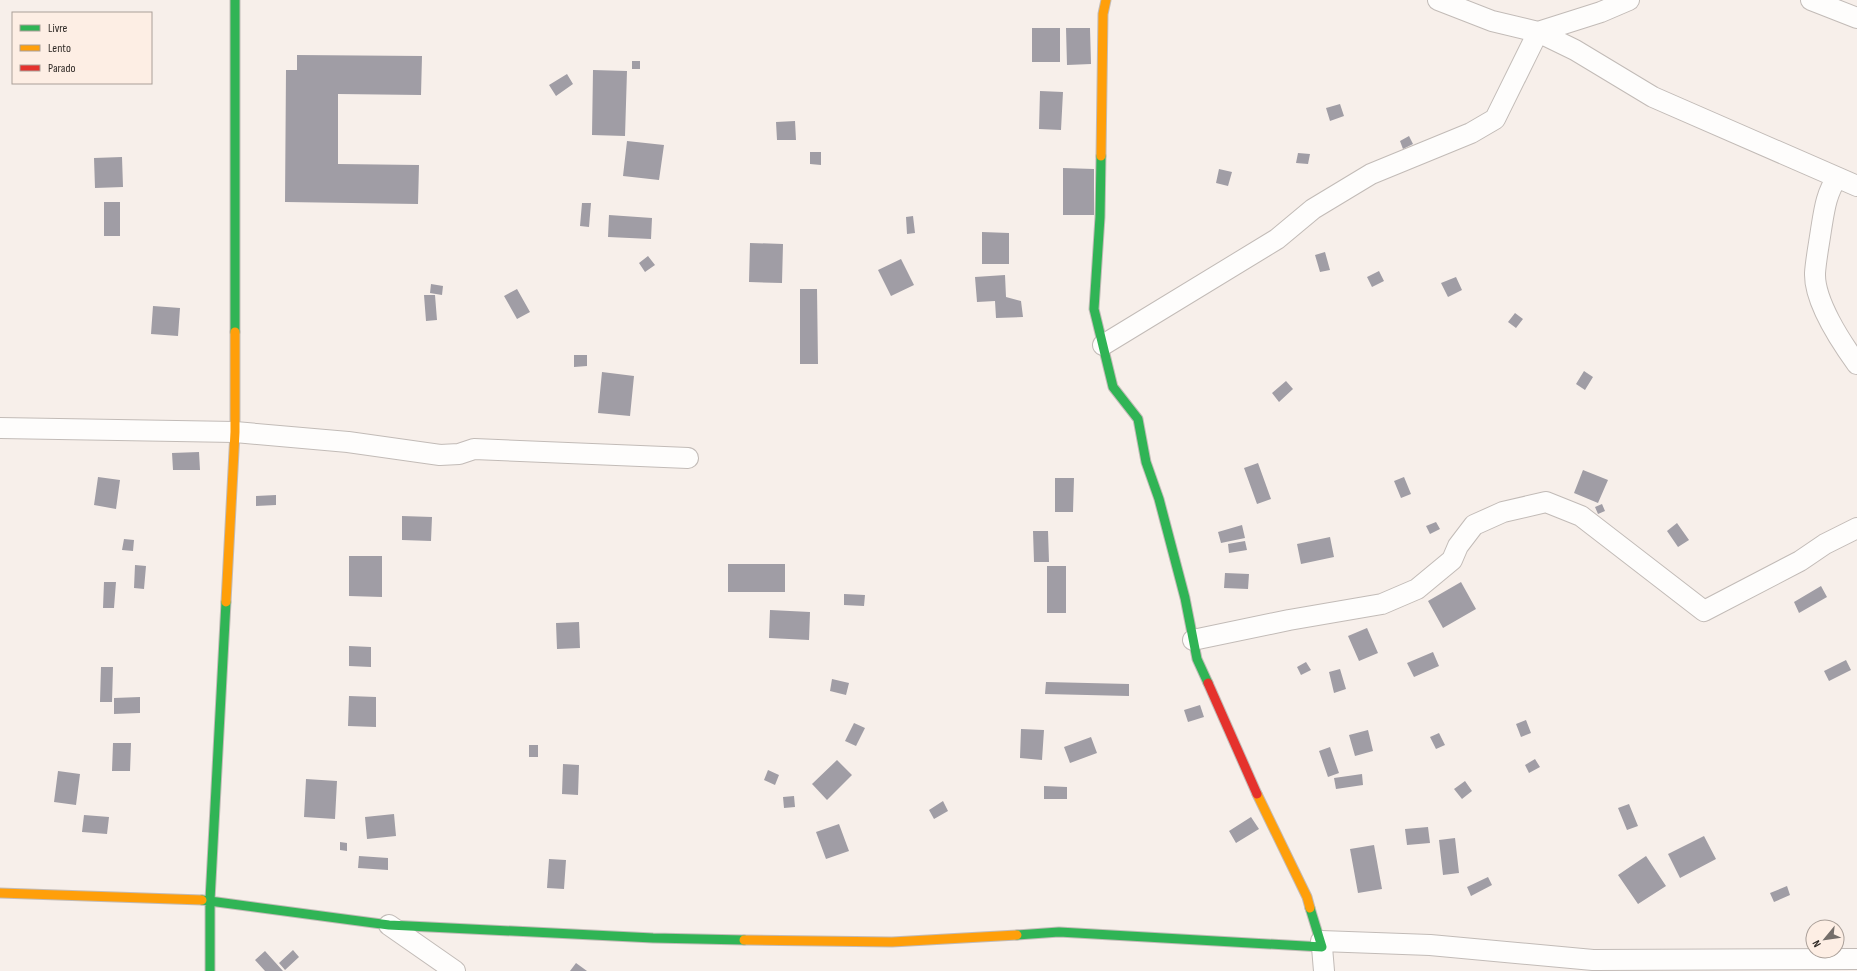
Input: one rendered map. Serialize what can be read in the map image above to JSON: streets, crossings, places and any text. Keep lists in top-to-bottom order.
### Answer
{
  "legend": ["Livre", "Lento", "Parado"],
  "north": "bottom left"
}
